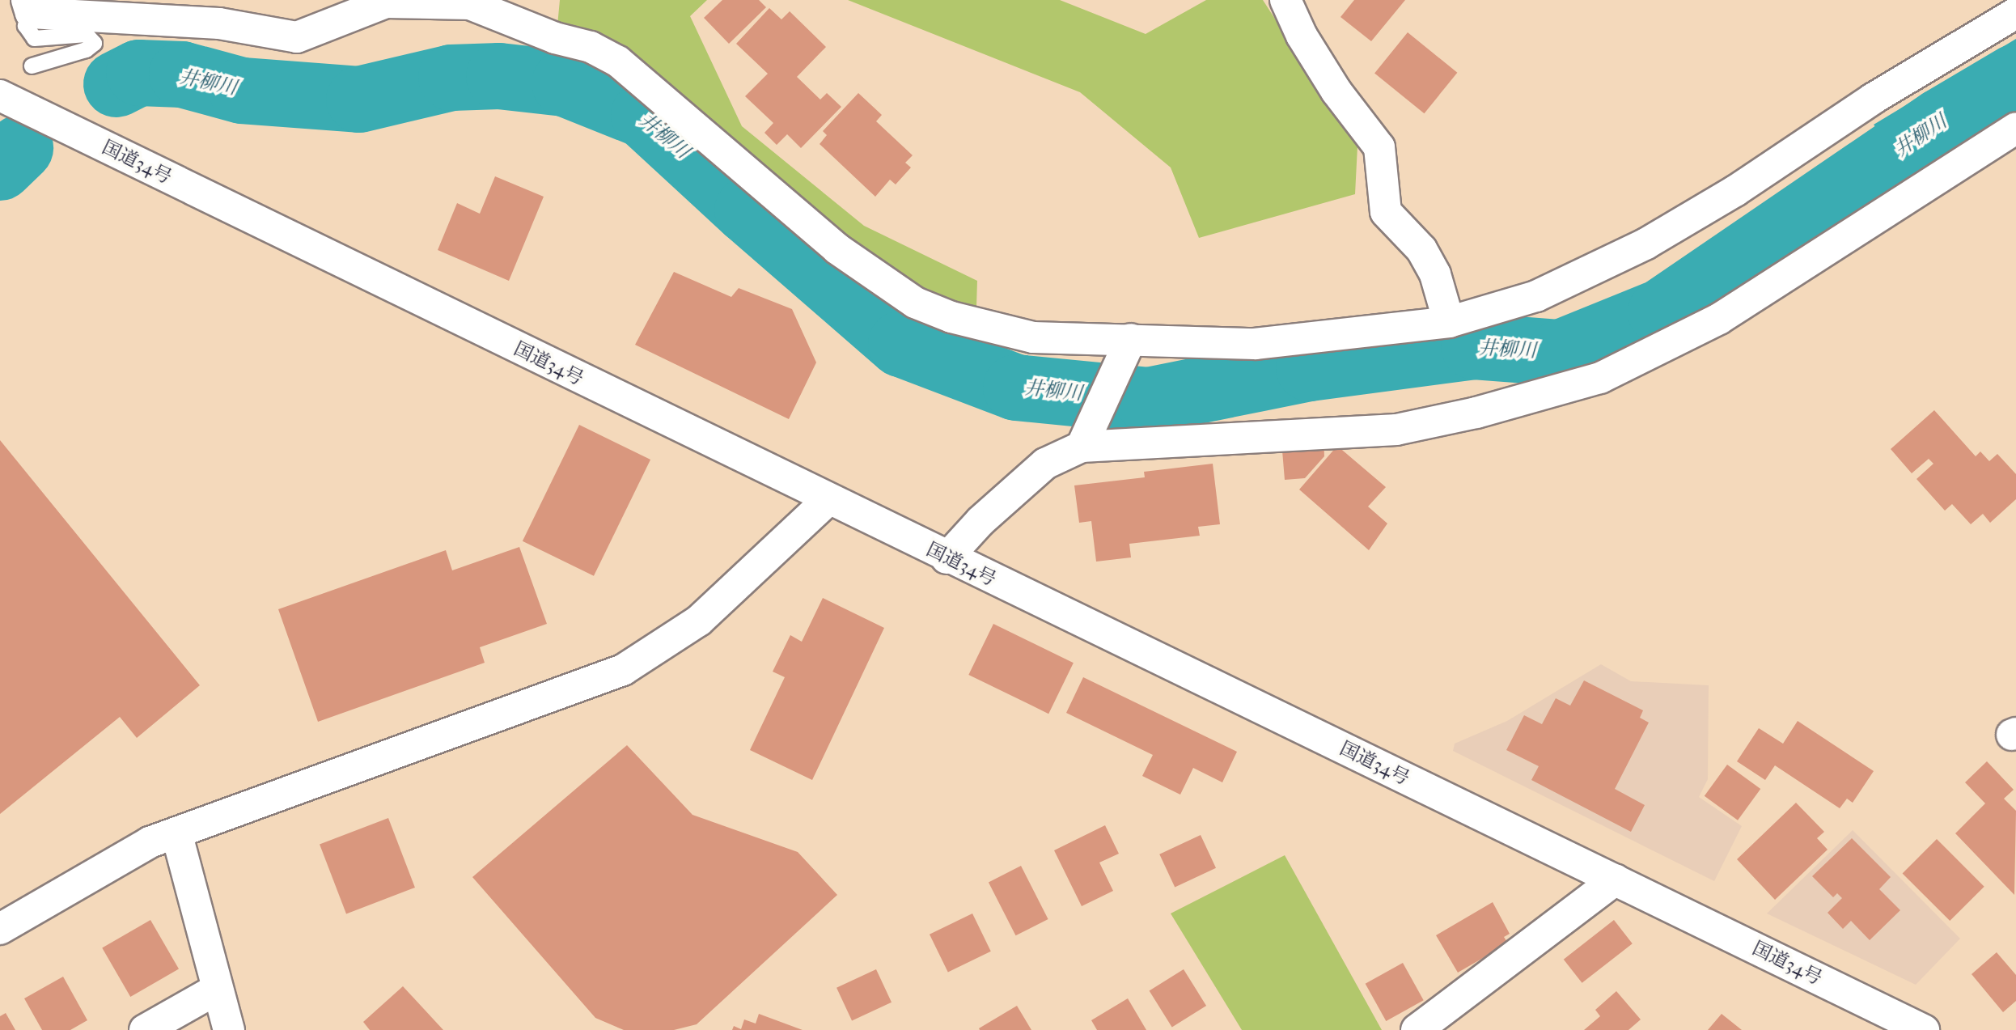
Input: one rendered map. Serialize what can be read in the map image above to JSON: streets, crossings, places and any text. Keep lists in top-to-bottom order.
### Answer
{
  "streets": {
    "main road": ["国道34号"]
  },
  "water": ["井柳川"]
}
